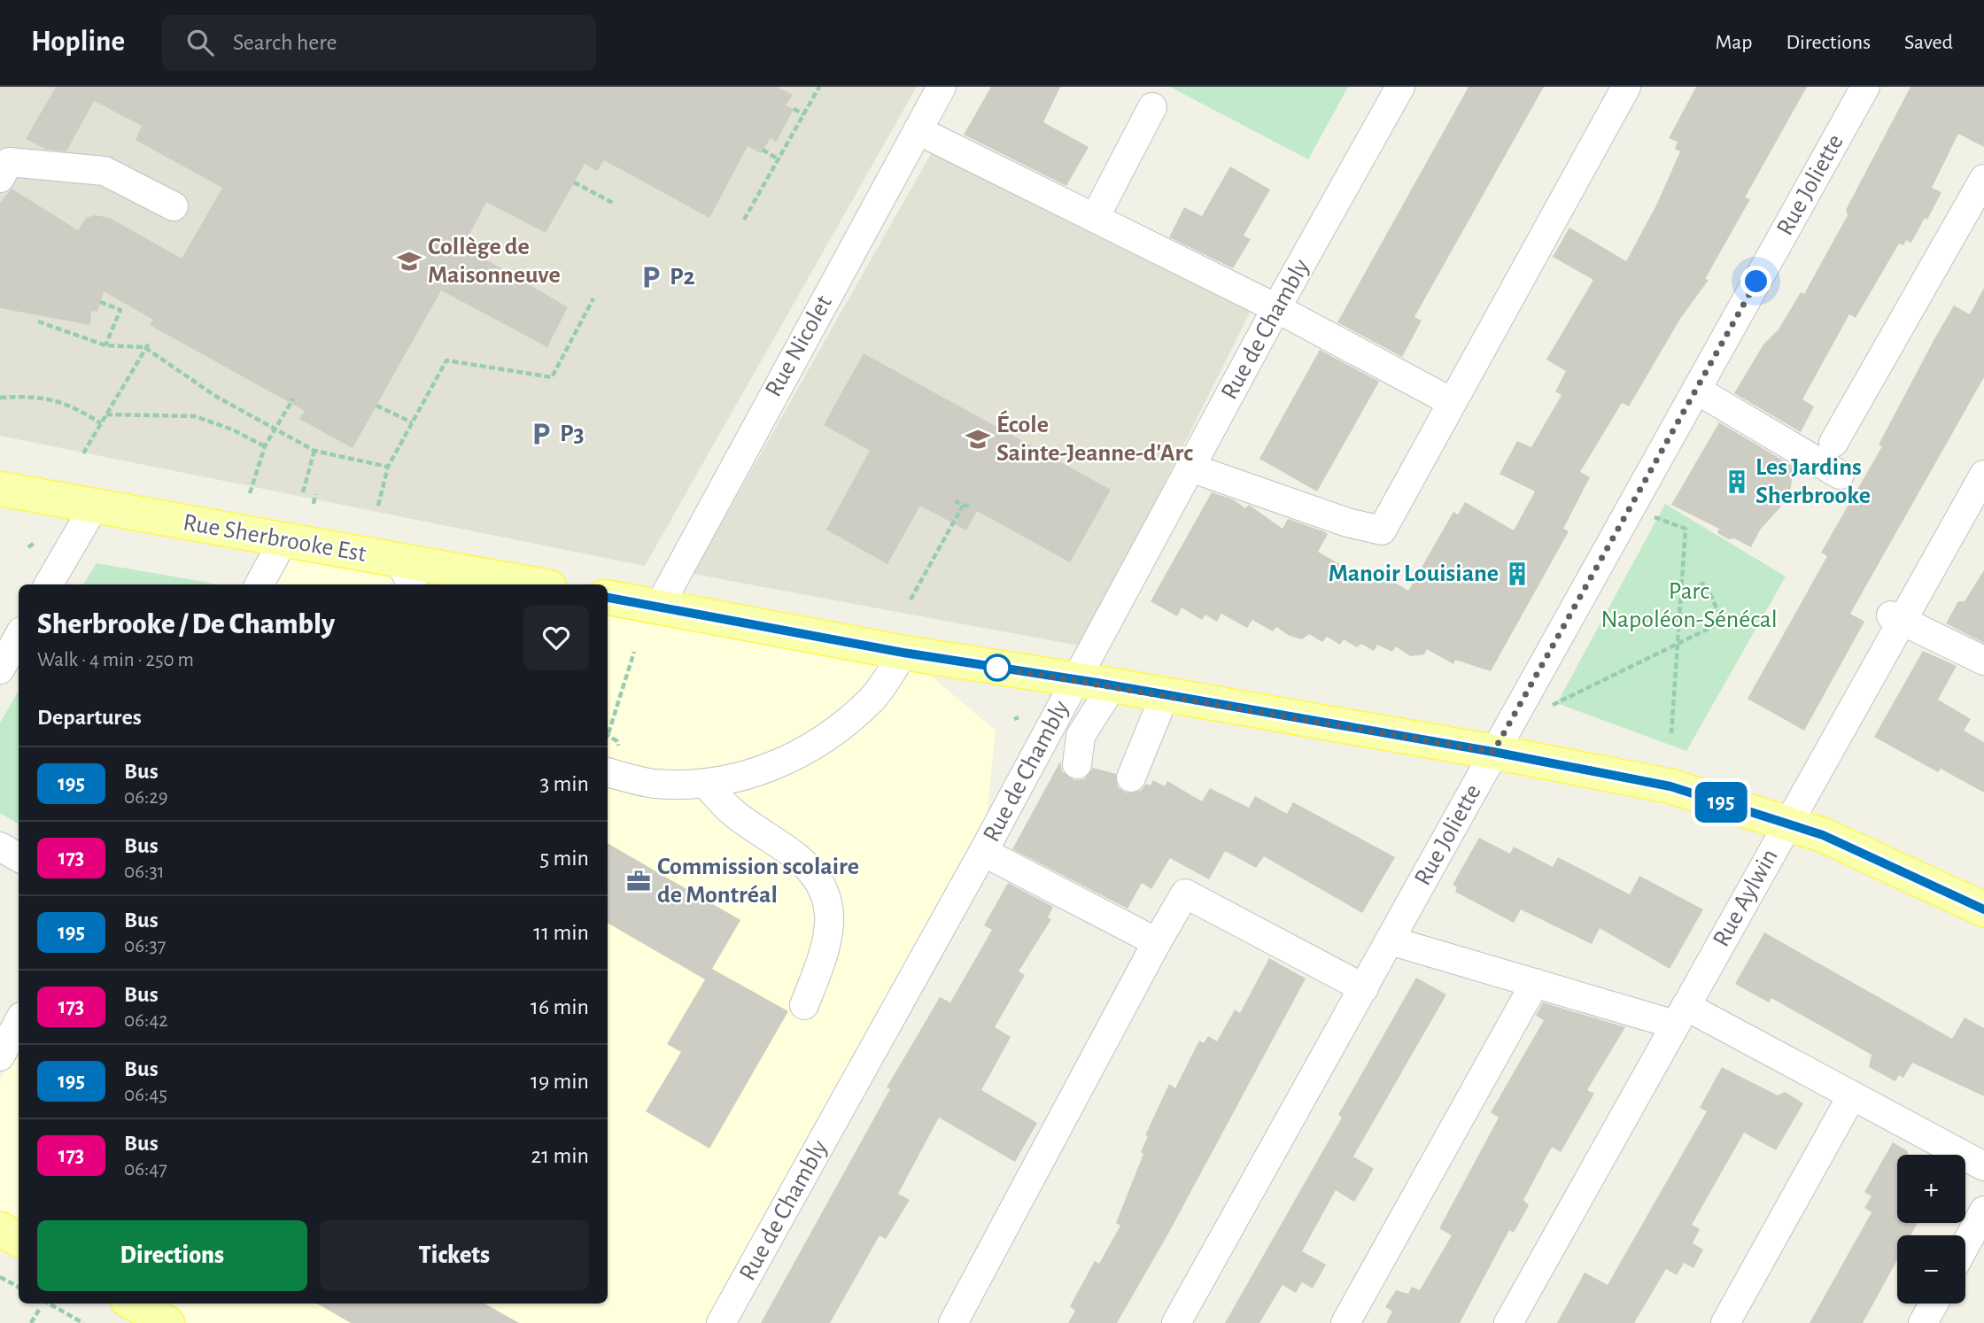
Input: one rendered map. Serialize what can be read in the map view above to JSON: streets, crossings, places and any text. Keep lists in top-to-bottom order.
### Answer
{
  "streets": {
    "main road": ["Rue Sherbrooke Est"],
    "street": [
      "Rue Joliette",
      "Rue de Chambly",
      "Rue Nicolet",
      "Rue Aylwin"
    ]
  },
  "parks": ["Parc Napoléon-Sénécal"],
  "places": {
    "school or university": ["Collège de Maisonneuve", "École Sainte-Jeanne-d'Arc"],
    "parking": ["P2", "P3"],
    "building": ["Les Jardins Sherbrooke", "Manoir Louisiane"],
    "office": ["Commission scolaire de Montréal"]
  },
  "lines": ["bus line 195"],
  "page": {
    "header": "Hopline",
    "search": "Search here",
    "nav": ["Map", "Directions", "Saved"],
    "on_map": "195",
    "heading": [
      ["Sherbrooke / De Chambly", "Walk · 4 min · 250 m"],
      "Departures"
    ],
    "list": [
      {
        "mark": "195",
        "name": "Bus",
        "note": "06:29",
        "value": "3 min"
      },
      {
        "mark": "173",
        "name": "Bus",
        "note": "06:31",
        "value": "5 min"
      },
      {
        "mark": "195",
        "name": "Bus",
        "note": "06:37",
        "value": "11 min"
      },
      {
        "mark": "173",
        "name": "Bus",
        "note": "06:42",
        "value": "16 min"
      },
      {
        "mark": "195",
        "name": "Bus",
        "note": "06:45",
        "value": "19 min"
      },
      {
        "mark": "173",
        "name": "Bus",
        "note": "06:47",
        "value": "21 min"
      }
    ],
    "map_buttons": ["+", "−"],
    "buttons": ["Directions", "Tickets"]
  }
}
